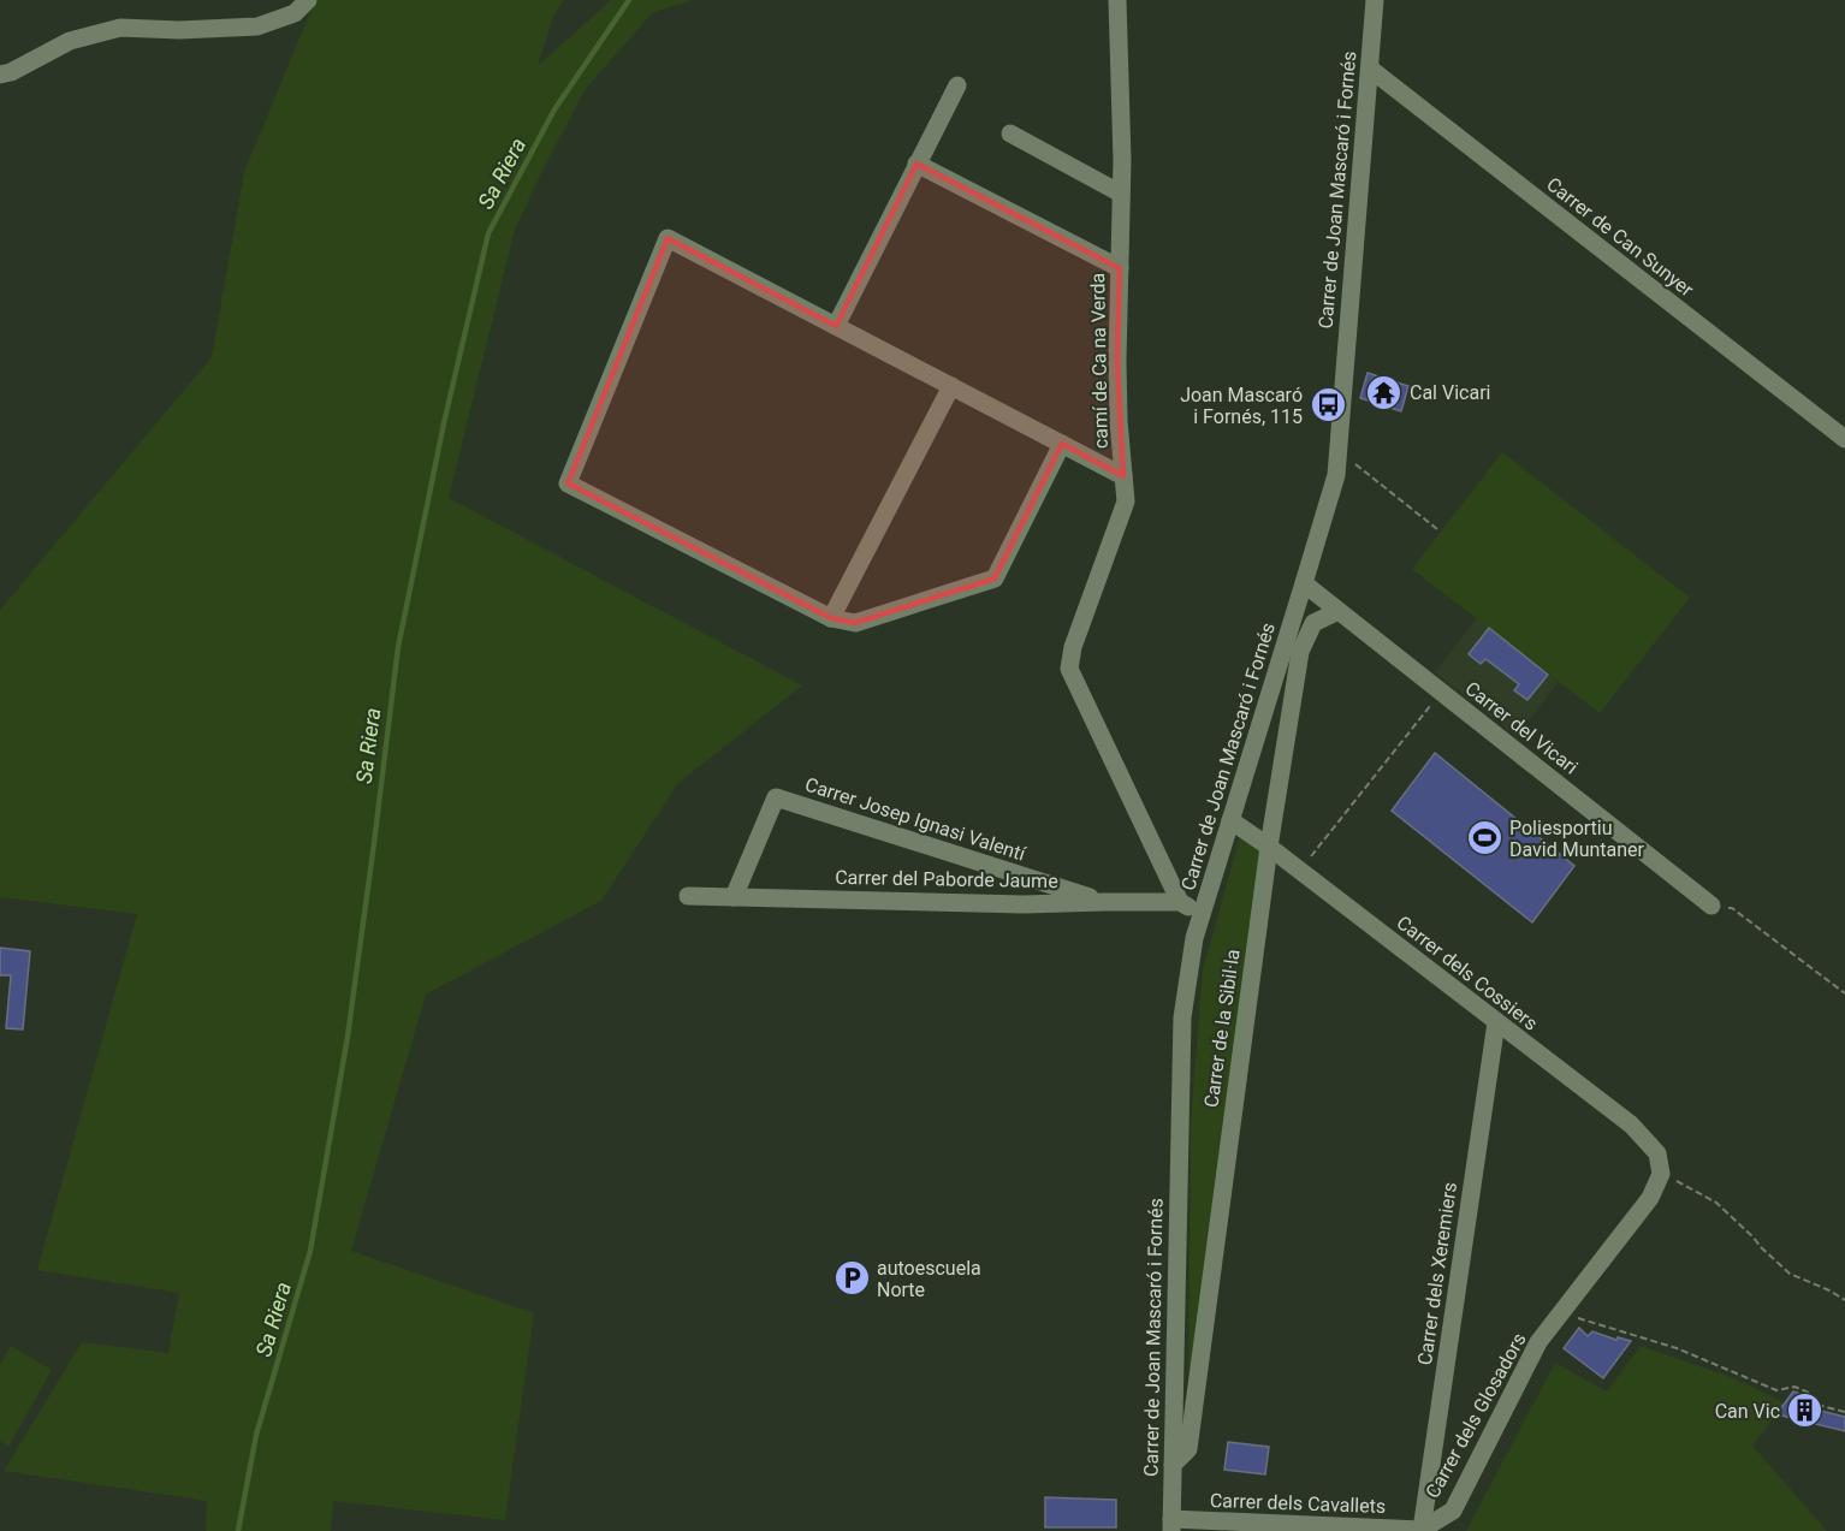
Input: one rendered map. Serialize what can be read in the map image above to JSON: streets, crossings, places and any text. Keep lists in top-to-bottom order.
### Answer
{
  "streets": {
    "street": [
      "Carrer de Joan Mascaró i Fornés",
      "Carrer de Can Sunyer",
      "camí de Ca na Verda",
      "Carrer del Vicari",
      "Carrer Josep Ignasi Valentí",
      "Carrer del Paborde Jaume",
      "Carrer dels Cossiers",
      "Carrer de la Sibil·la",
      "Carrer dels Xeremiers",
      "Carrer dels Glosadors",
      "Carrer dels Cavallets"
    ]
  },
  "crossings": [
    ["Carrer de Joan Mascaró i Fornés", "Carrer de Can Sunyer"],
    ["Carrer de Joan Mascaró i Fornés", "Carrer del Vicari"],
    ["Carrer de Joan Mascaró i Fornés", "Carrer del Paborde Jaume"],
    ["Carrer de Joan Mascaró i Fornés", "Carrer dels Cossiers"],
    ["Carrer de Joan Mascaró i Fornés", "Carrer de la Sibil·la"],
    ["Carrer de Joan Mascaró i Fornés", "Carrer dels Cavallets"],
    ["camí de Ca na Verda", "Carrer del Paborde Jaume"],
    ["Carrer del Vicari", "Carrer de la Sibil·la"],
    ["Carrer Josep Ignasi Valentí", "Carrer del Paborde Jaume"],
    ["Carrer dels Cossiers", "Carrer de la Sibil·la"],
    ["Carrer dels Cossiers", "Carrer dels Xeremiers"],
    ["Carrer dels Cossiers", "Carrer dels Glosadors"],
    ["Carrer dels Xeremiers", "Carrer dels Glosadors"],
    ["Carrer dels Xeremiers", "Carrer dels Cavallets"],
    ["Carrer dels Glosadors", "Carrer dels Cavallets"]
  ],
  "water": ["Sa Riera"],
  "places": {
    "temple": ["Cal Vicari"],
    "bus stop": ["Joan Mascaró i Fornés, 115"],
    "sports": ["Poliesportiu David Muntaner"],
    "parking": ["autoescuela Norte"],
    "building": ["Can Vic"]
  }
}
